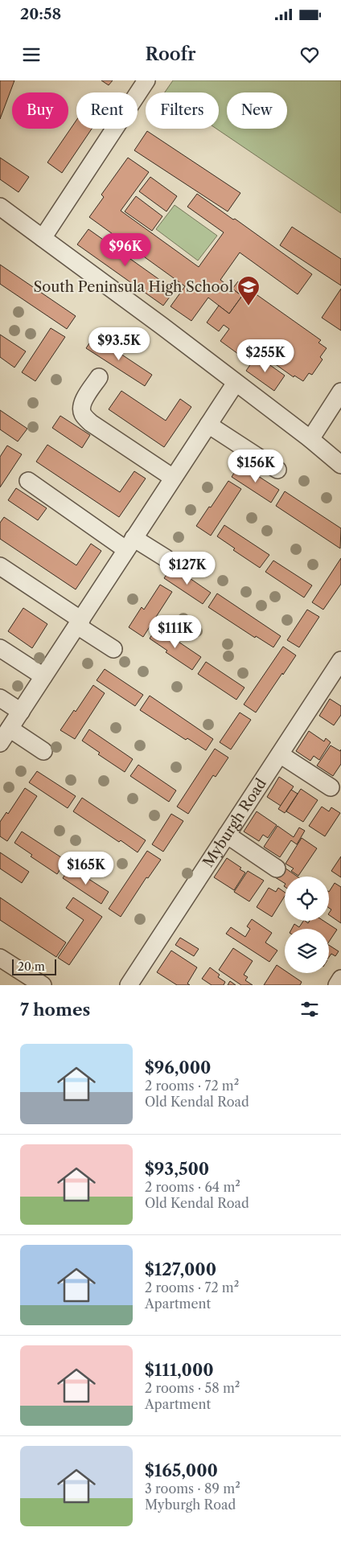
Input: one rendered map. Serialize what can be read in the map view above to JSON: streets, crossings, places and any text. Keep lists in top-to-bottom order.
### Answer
{
  "streets": {
    "street": ["Myburgh Road"]
  },
  "places": {
    "school or university": ["South Peninsula High School"]
  },
  "scale_bar": "20 m",
  "page": {
    "status": "20:58",
    "header": "Roofr",
    "chip": [
      "Buy",
      "Rent",
      "Filters",
      "New"
    ],
    "price": [
      "$96K",
      "$93.5K",
      "$255K",
      "$156K",
      "$127K",
      "$111K",
      "$165K"
    ],
    "scale": "20 m",
    "heading": "7 homes",
    "list": [
      {
        "name": "$96,000",
        "note": "2 rooms · 72 m² · Old Kendal Road"
      },
      {
        "name": "$93,500",
        "note": "2 rooms · 64 m² · Old Kendal Road"
      },
      {
        "name": "$127,000",
        "note": "2 rooms · 72 m² · Apartment"
      },
      {
        "name": "$111,000",
        "note": "2 rooms · 58 m² · Apartment"
      },
      {
        "name": "$165,000",
        "note": "3 rooms · 89 m² · Myburgh Road"
      }
    ]
  }
}
